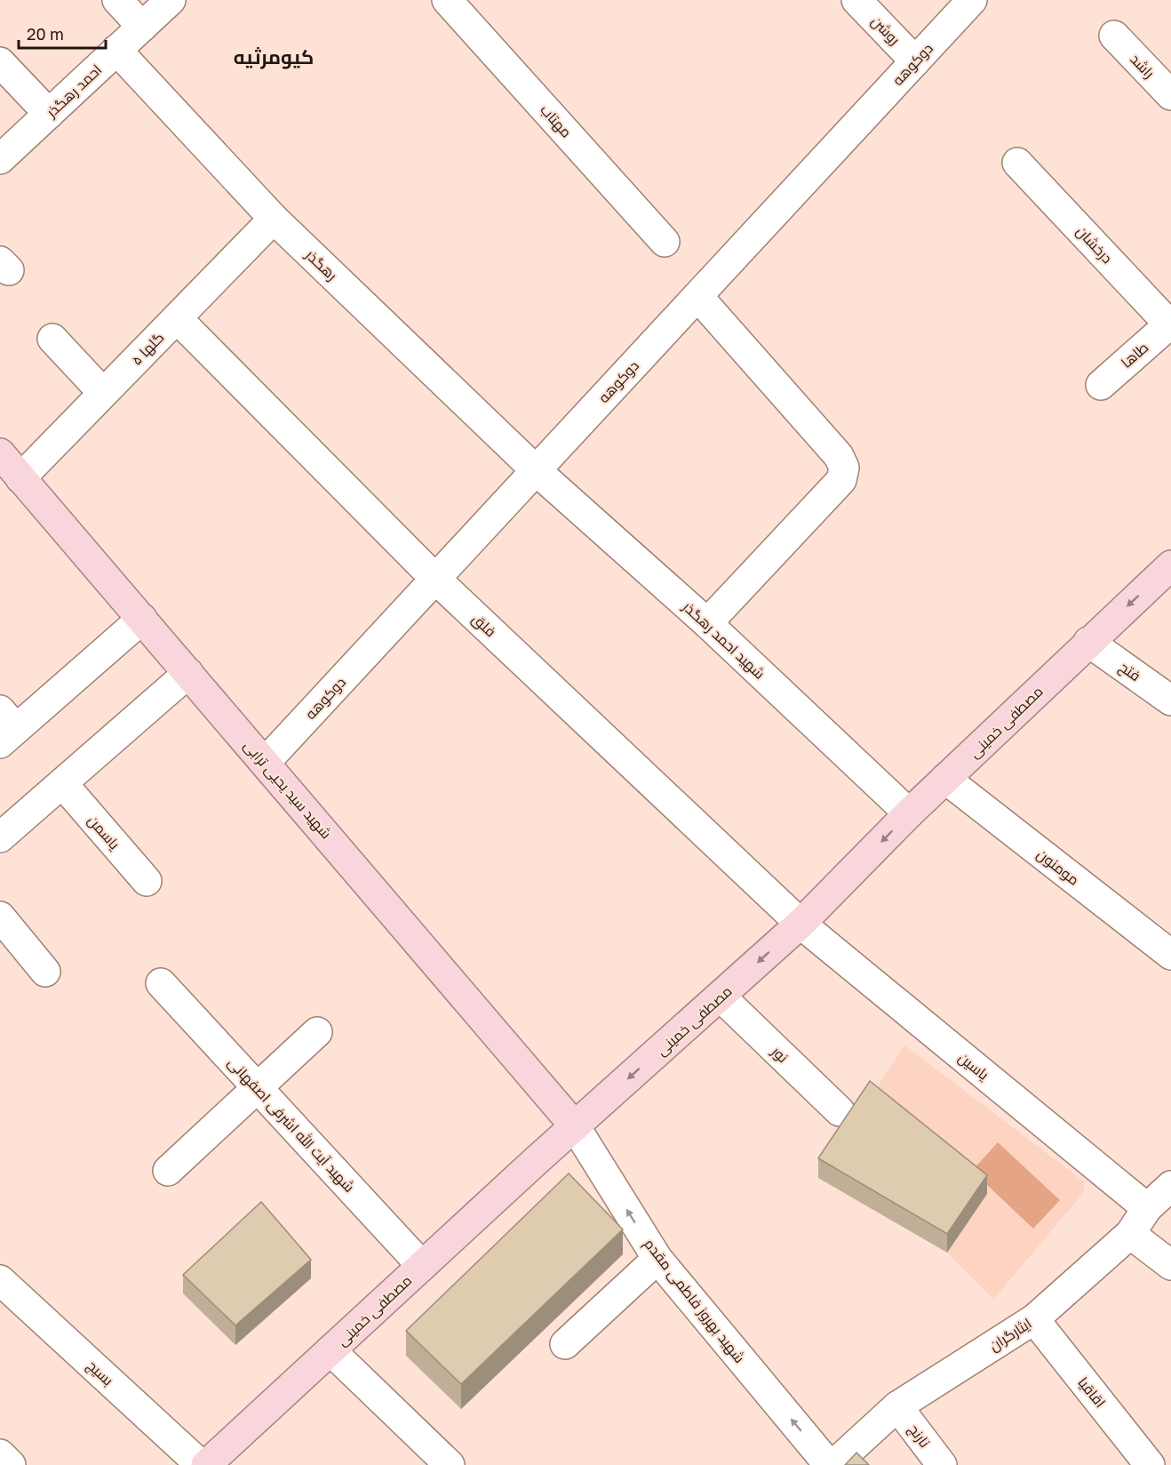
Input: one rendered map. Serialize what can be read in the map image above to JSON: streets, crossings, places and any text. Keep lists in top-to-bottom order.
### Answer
{
  "streets": {
    "main road": ["مصطفی خمینی", "شهید سید یحیی ترابی"],
    "street": [
      "روشن",
      "دوکوهه",
      "راشد",
      "احمد رهگذر",
      "مهتاب",
      "درخشان",
      "رهگذر",
      "گلها ۵",
      "طاها",
      "فلق",
      "شهید احمد رهگذر",
      "فتح",
      "یاسمن",
      "مومنون",
      "نور",
      "یاسین",
      "شهید آیت الله اشرفی اصفهانی",
      "شهید بهروز فاطمی مقدم",
      "ایثارگران",
      "بسیج",
      "اقاقیا",
      "نارنج"
    ]
  },
  "crossings": [
    ["روشن", "دوکوهه"],
    ["دوکوهه", "رهگذر"],
    ["دوکوهه", "فلق"],
    ["دوکوهه", "شهید احمد رهگذر"],
    ["دوکوهه", "شهید سید یحیی ترابی"],
    ["احمد رهگذر", "رهگذر"],
    ["درخشان", "طاها"],
    ["رهگذر", "گلها ۵"],
    ["رهگذر", "شهید احمد رهگذر"],
    ["گلها ۵", "فلق"],
    ["گلها ۵", "شهید سید یحیی ترابی"],
    ["فلق", "مصطفی خمینی"],
    ["فلق", "یاسین"],
    ["شهید احمد رهگذر", "مصطفی خمینی"],
    ["فتح", "مصطفی خمینی"],
    ["مصطفی خمینی", "شهید سید یحیی ترابی"],
    ["مصطفی خمینی", "مومنون"],
    ["مصطفی خمینی", "نور"],
    ["مصطفی خمینی", "یاسین"],
    ["مصطفی خمینی", "شهید آیت الله اشرفی اصفهانی"],
    ["مصطفی خمینی", "شهید بهروز فاطمی مقدم"],
    ["شهید سید یحیی ترابی", "شهید بهروز فاطمی مقدم"],
    ["یاسین", "ایثارگران"],
    ["ایثارگران", "اقاقیا"],
    ["ایثارگران", "نارنج"]
  ],
  "one_way": ["مصطفی خمینی", "شهید بهروز فاطمی مقدم"],
  "districts": ["کیومرثیه"],
  "scale_bar": "20 m"
}
